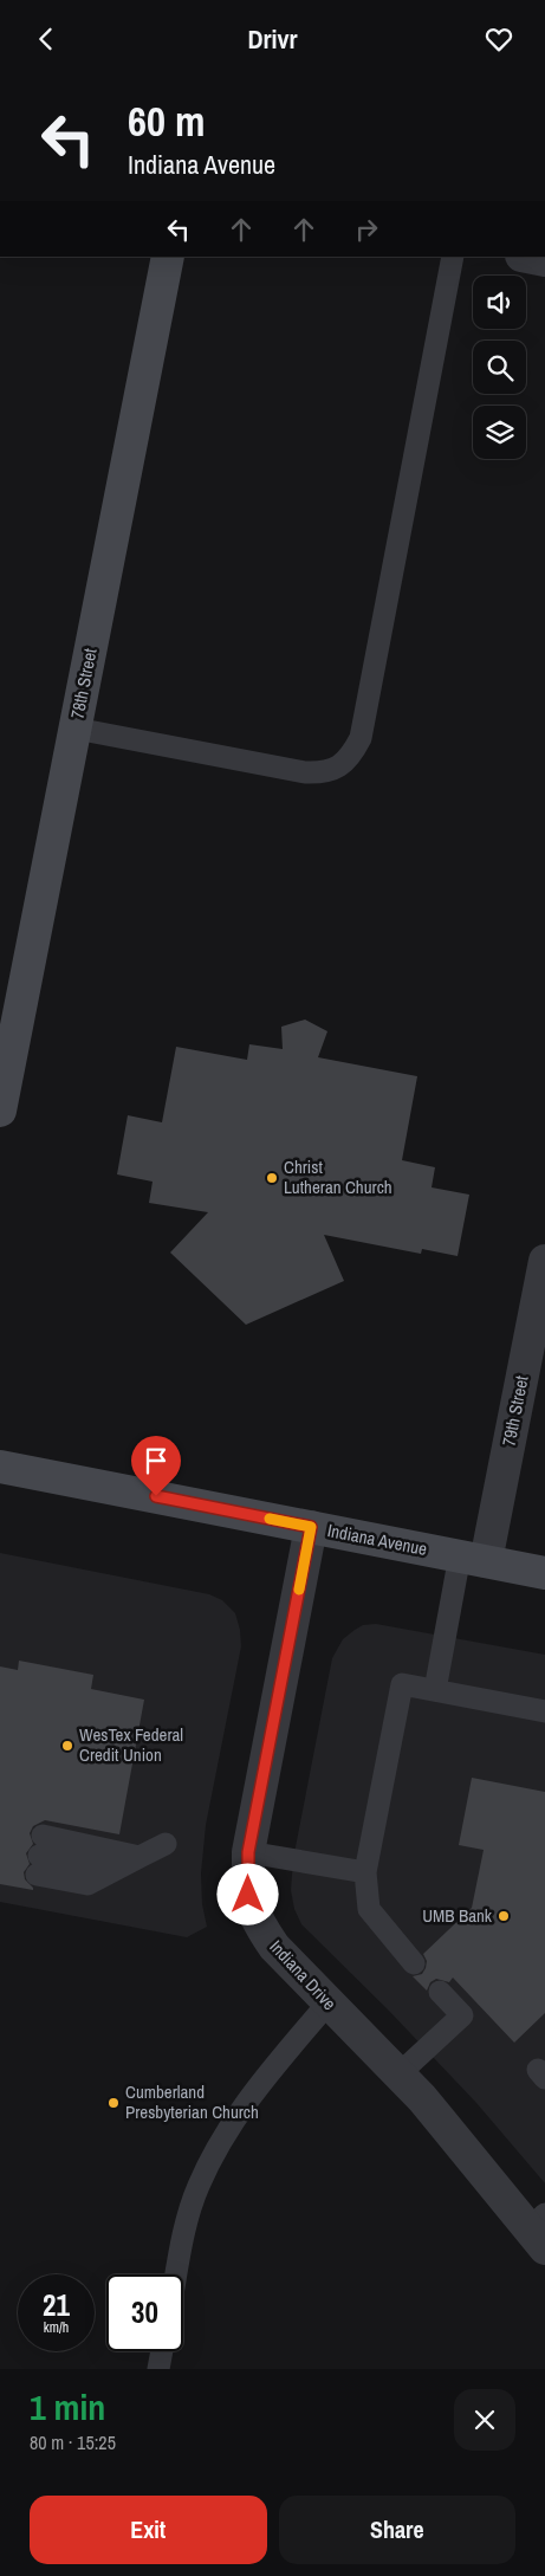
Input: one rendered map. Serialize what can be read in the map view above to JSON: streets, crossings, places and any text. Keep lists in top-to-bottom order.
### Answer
{
  "streets": {
    "street": [
      "78th Street",
      "79th Street",
      "Indiana Avenue",
      "Indiana Drive"
    ]
  },
  "crossings": [
    ["79th Street", "Indiana Avenue"],
    ["Indiana Avenue", "Indiana Drive"]
  ],
  "places": [
    "Christ Lutheran Church",
    "WesTex Federal Credit Union",
    "UMB Bank",
    "Cumberland Presbyterian Church"
  ],
  "page": {
    "header": "Drivr",
    "turn": ["60 m", "Indiana Avenue"],
    "speed": "21 km/h",
    "limit": "30",
    "heading": ["1 min", "80 m · 15:25"],
    "buttons": ["Exit", "Share"]
  }
}
